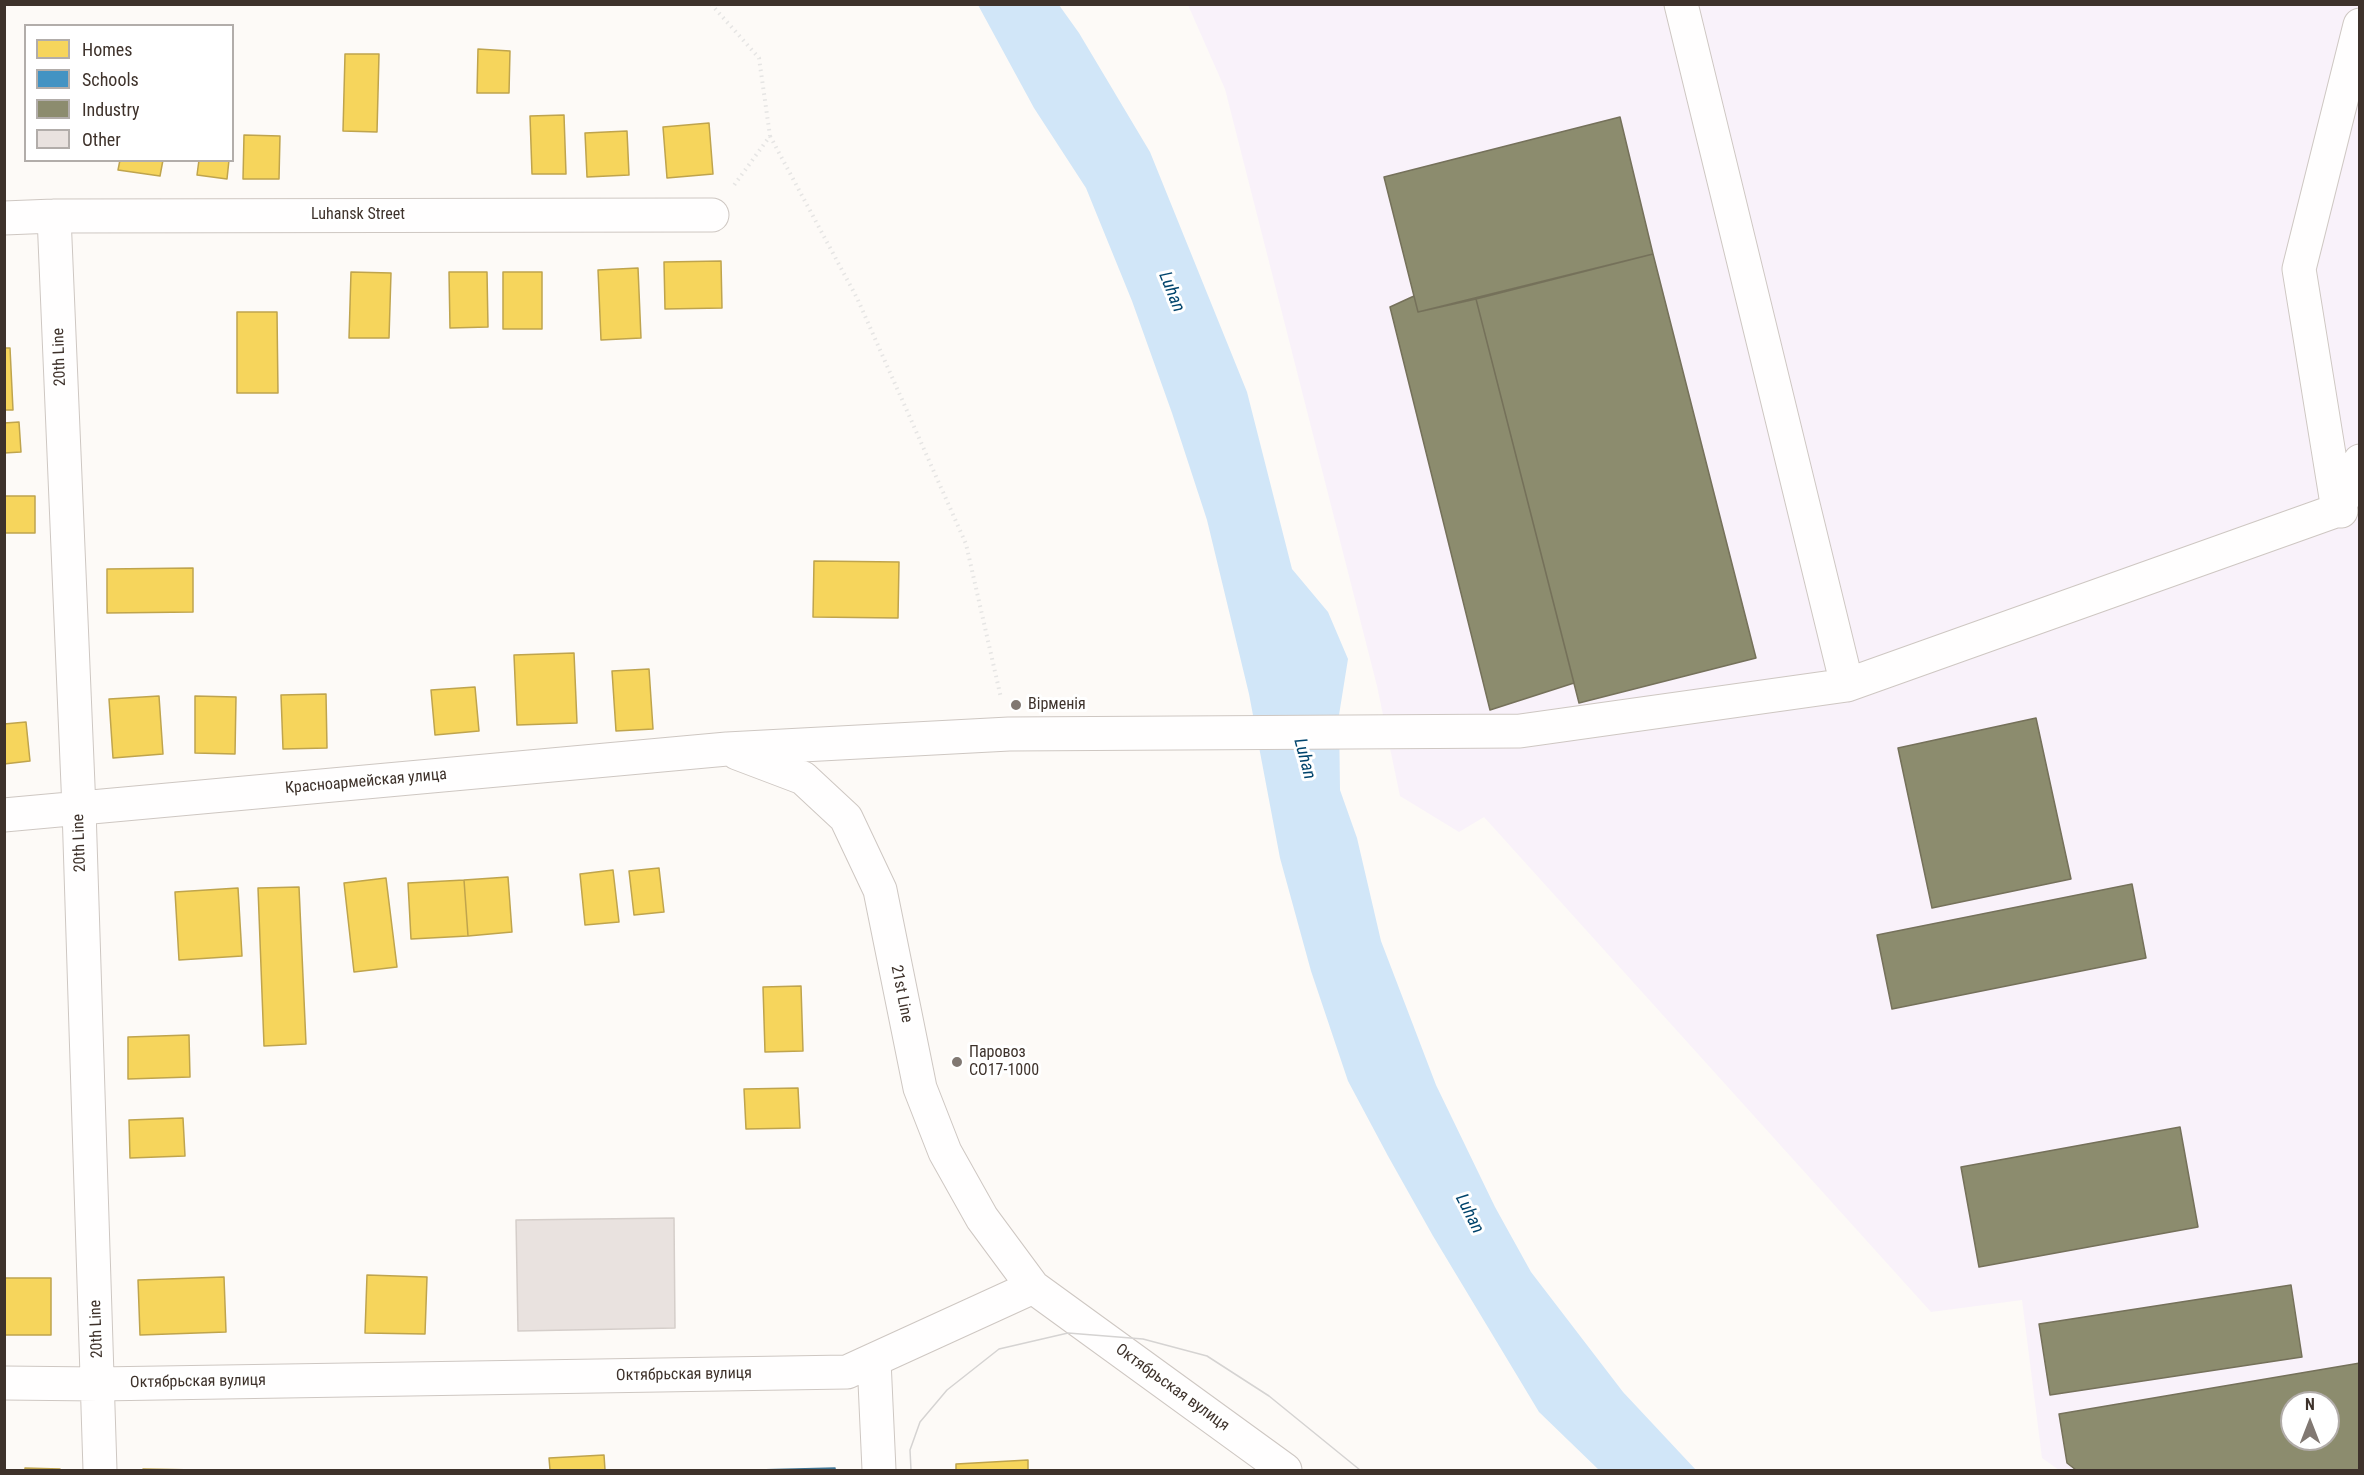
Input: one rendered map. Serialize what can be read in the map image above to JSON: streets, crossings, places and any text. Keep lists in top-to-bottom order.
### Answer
{
  "streets": {
    "street": [
      "Luhansk Street",
      "20th Line",
      "Красноармейская улица",
      "21st Line",
      "Октябрьская вулиця"
    ]
  },
  "crossings": [
    ["Luhansk Street", "20th Line"],
    ["20th Line", "Красноармейская улица"],
    ["20th Line", "Октябрьская вулиця"],
    ["Красноармейская улица", "21st Line"],
    ["21st Line", "Октябрьская вулиця"]
  ],
  "water": ["Luhan"],
  "places": ["Вірменія", "Паровоз СО17-1000"],
  "legend": [
    "Homes",
    "Schools",
    "Industry",
    "Other"
  ],
  "north": "top"
}
